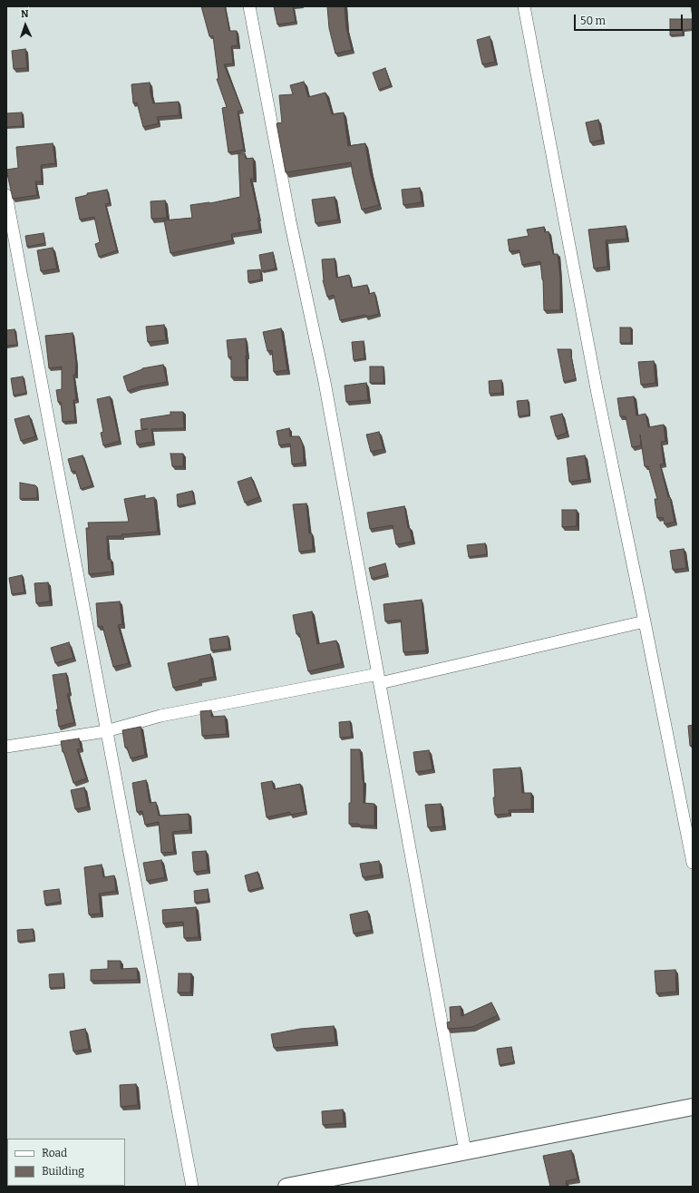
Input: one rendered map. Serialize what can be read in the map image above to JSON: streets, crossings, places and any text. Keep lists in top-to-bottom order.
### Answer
{
  "legend": ["Road", "Building"],
  "scale_bar": "50 m",
  "north": "top"
}
